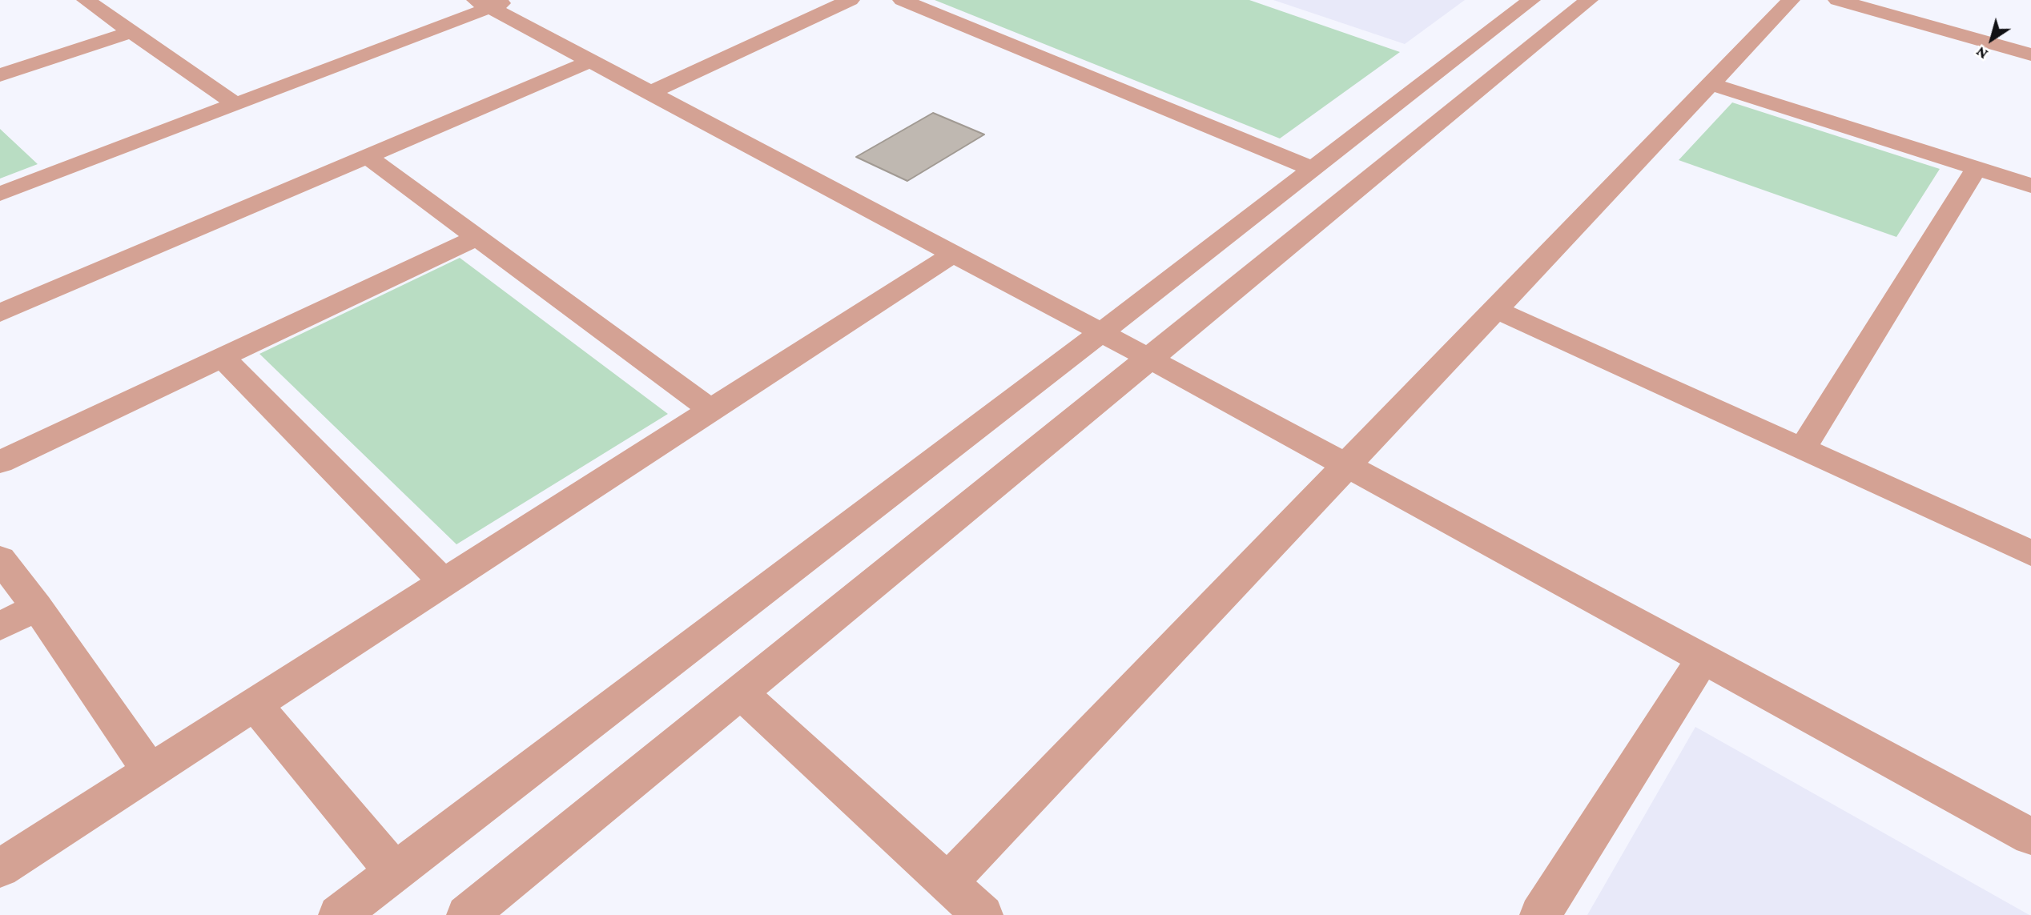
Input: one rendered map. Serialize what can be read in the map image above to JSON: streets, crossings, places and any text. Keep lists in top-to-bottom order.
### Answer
{
  "north": "bottom left"
}
